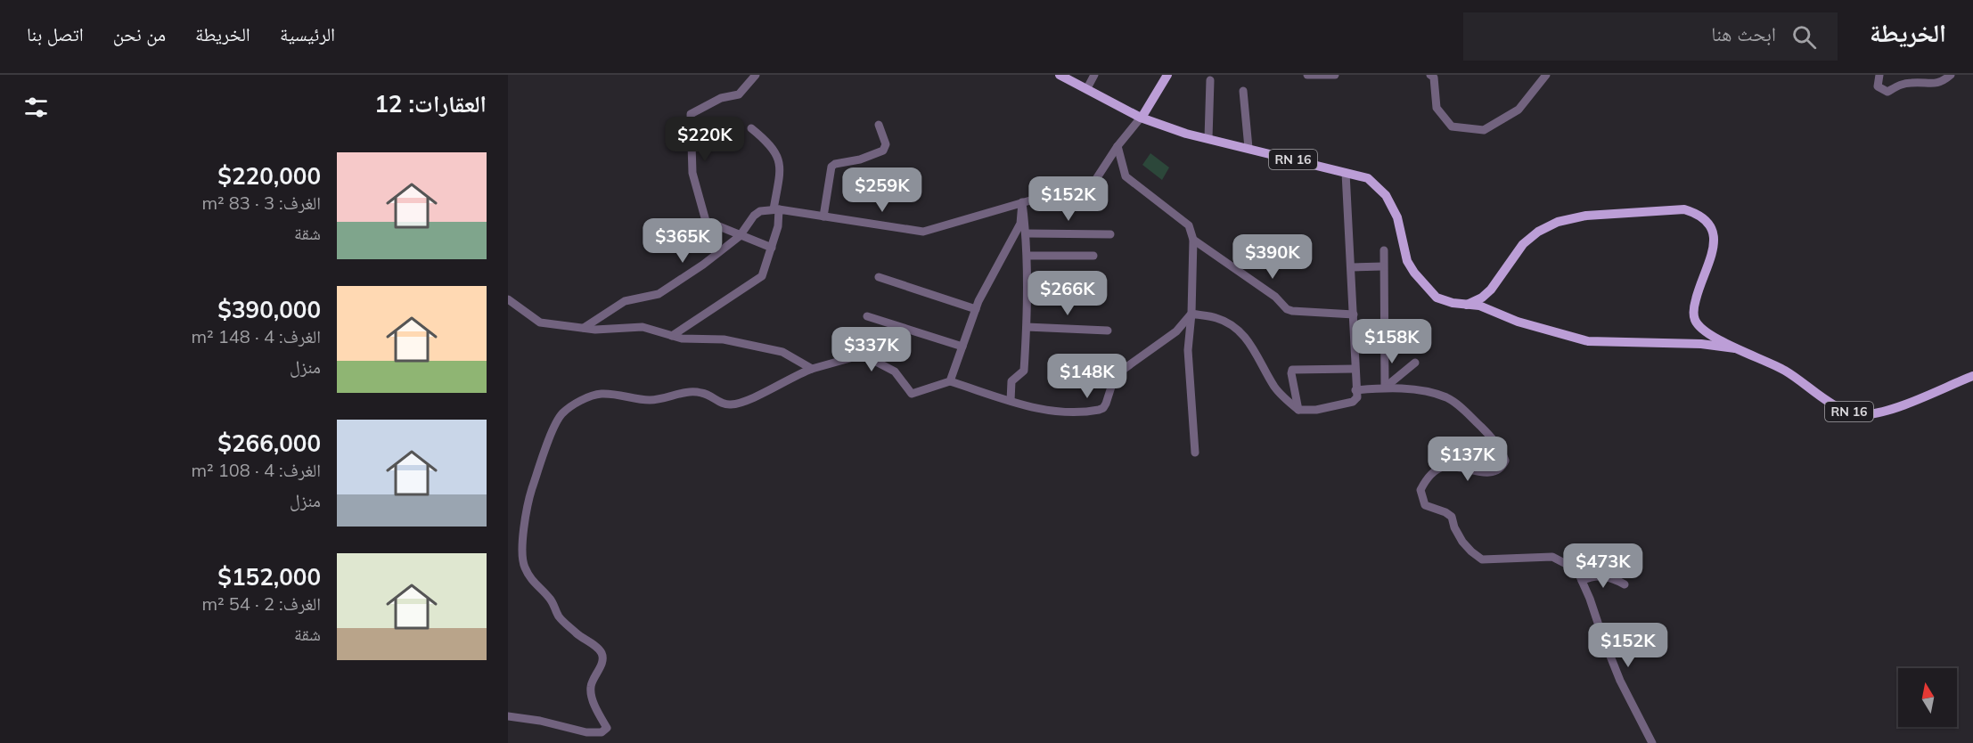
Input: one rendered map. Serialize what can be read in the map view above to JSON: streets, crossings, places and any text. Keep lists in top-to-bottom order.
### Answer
{
  "streets": {
    "main road": ["RN 16"]
  },
  "north": "top",
  "page": {
    "header": "الخريطة",
    "search": "ابحث هنا",
    "nav": [
      "الرئيسية",
      "الخريطة",
      "من نحن",
      "اتصل بنا"
    ],
    "heading": "العقارات: 12",
    "price": [
      "$220K",
      "$259K",
      "$152K",
      "$365K",
      "$390K",
      "$266K",
      "$158K",
      "$337K",
      "$148K",
      "$137K",
      "$473K",
      "$152K"
    ],
    "list": [
      {
        "name": "$220,000",
        "note": "الغرف: 3 · 83 m² · شقة"
      },
      {
        "name": "$390,000",
        "note": "الغرف: 4 · 148 m² · منزل"
      },
      {
        "name": "$266,000",
        "note": "الغرف: 4 · 108 m² · منزل"
      },
      {
        "name": "$152,000",
        "note": "الغرف: 2 · 54 m² · شقة"
      }
    ]
  }
}
